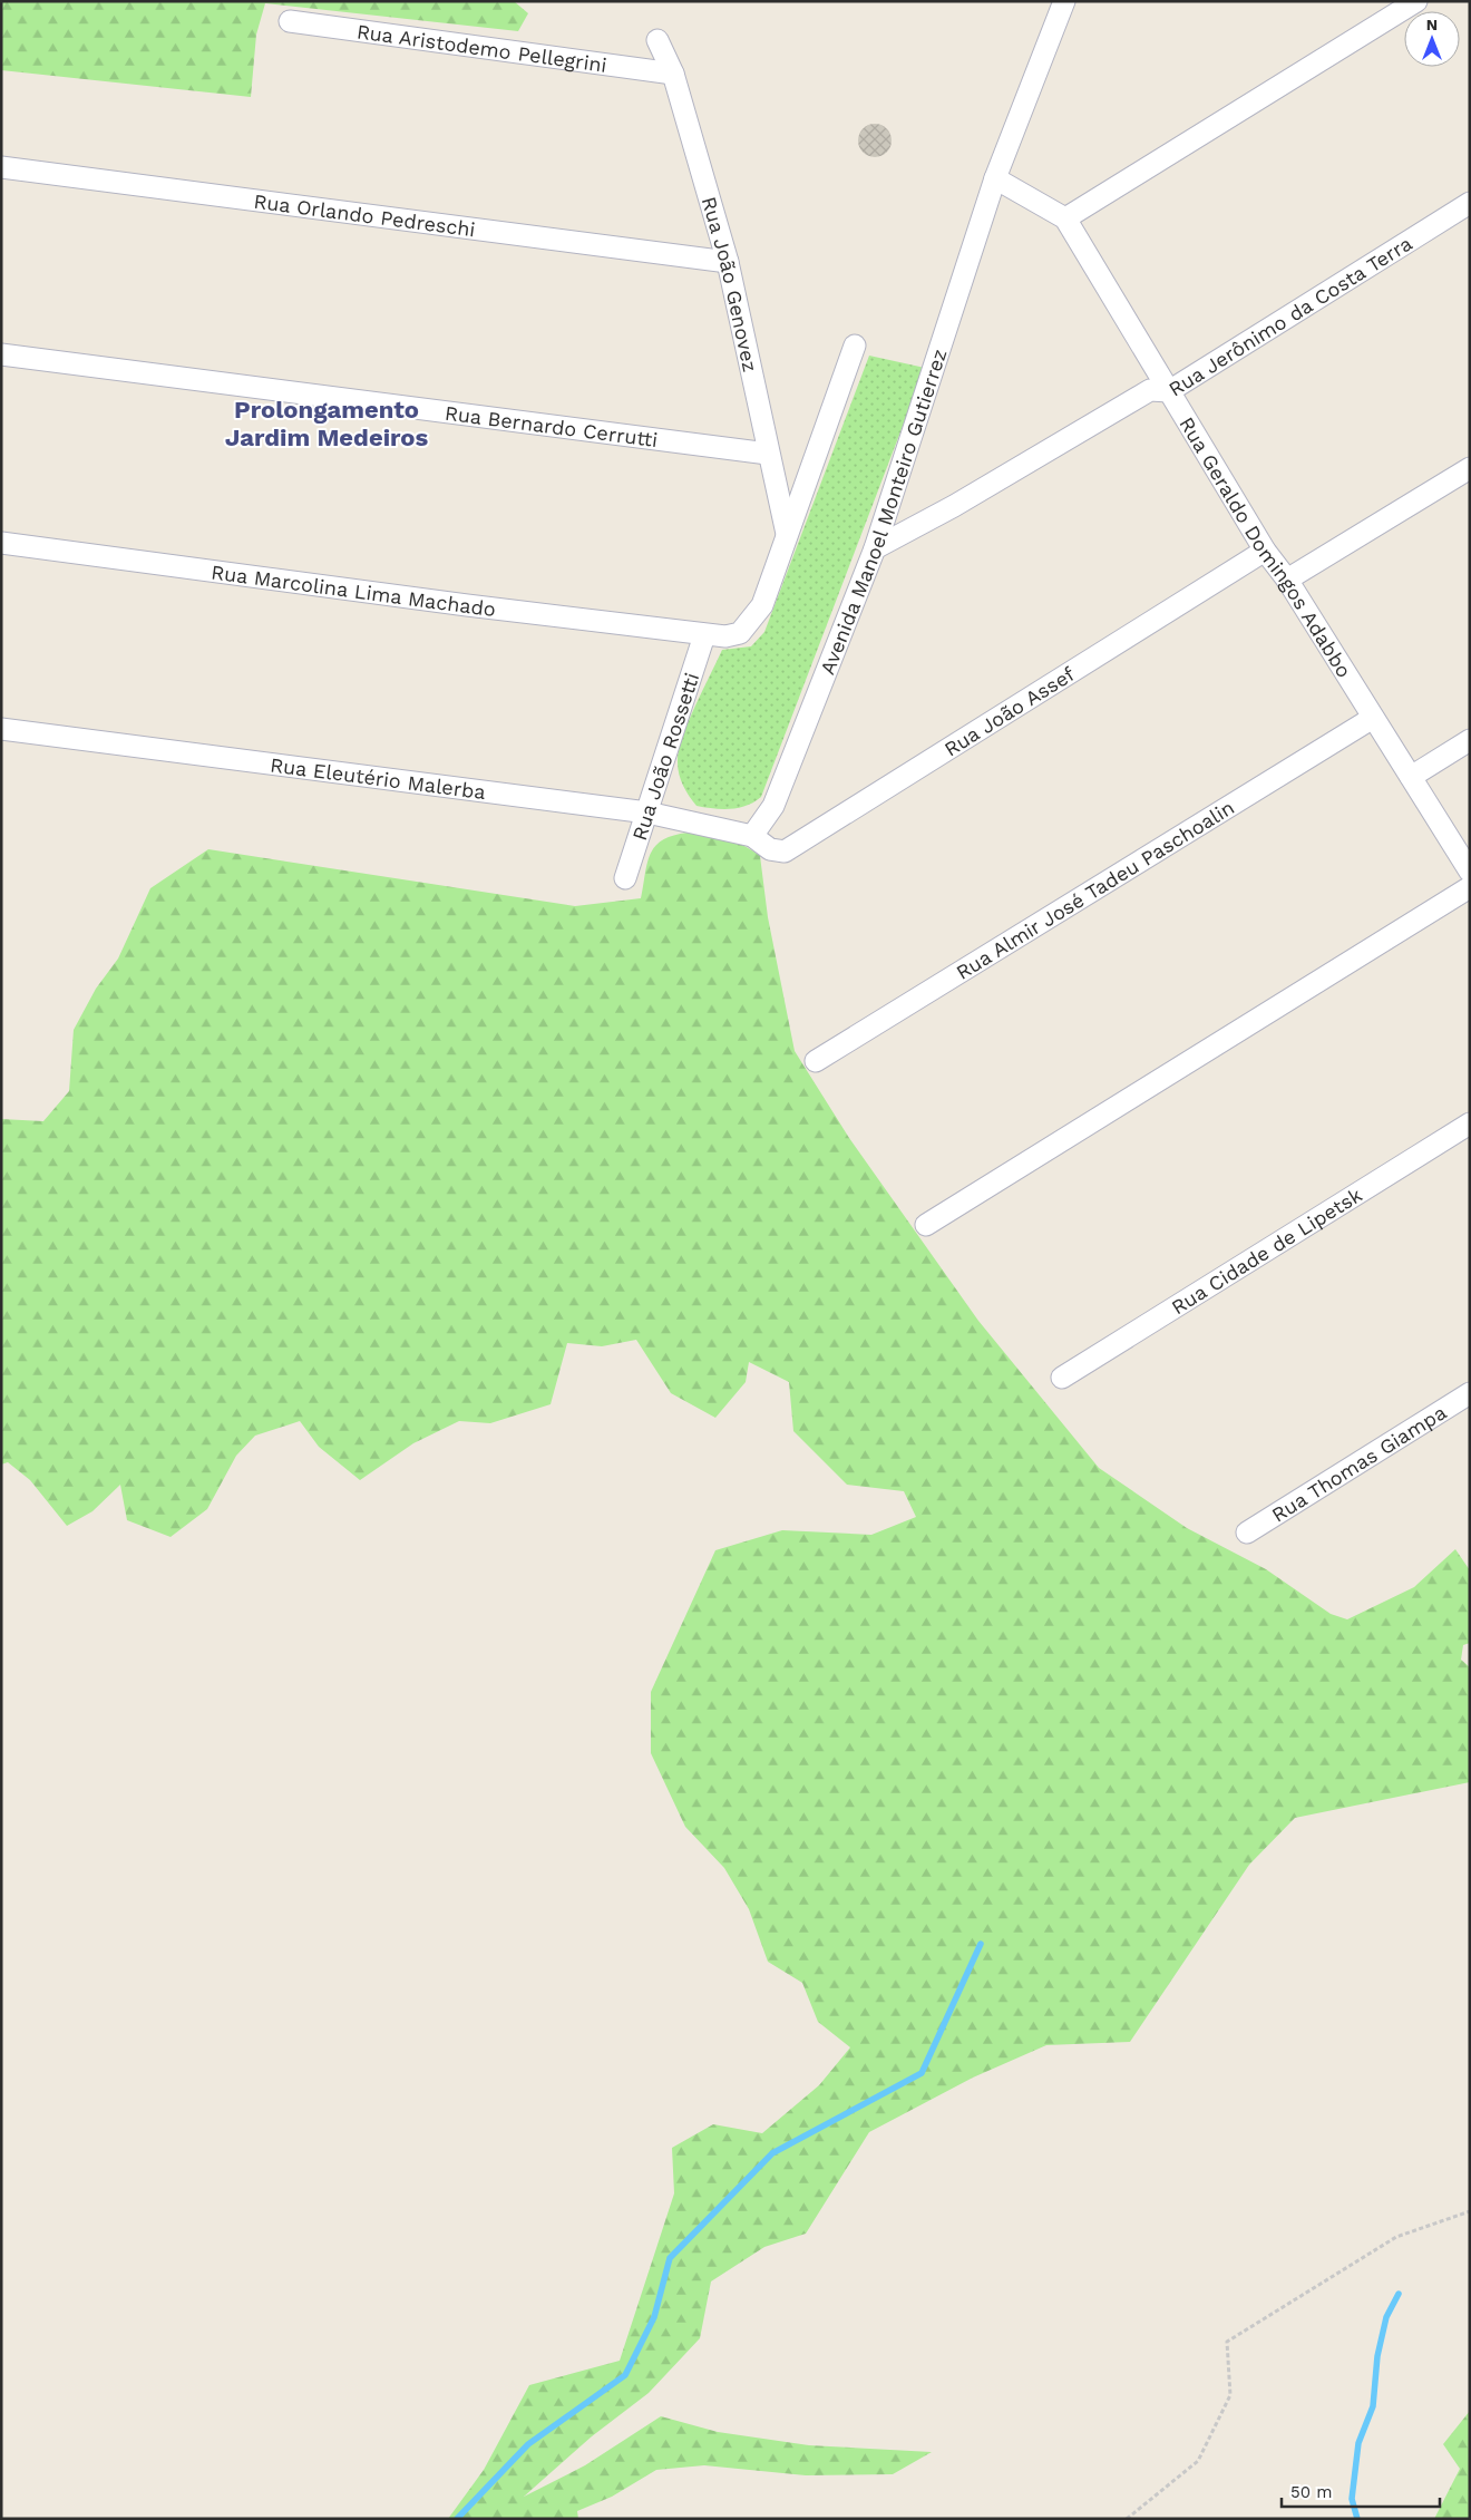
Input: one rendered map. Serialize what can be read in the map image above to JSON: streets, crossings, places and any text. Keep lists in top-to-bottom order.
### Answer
{
  "streets": {
    "street": [
      "Rua Aristodemo Pellegrini",
      "Rua Orlando Pedreschi",
      "Rua João Genovez",
      "Rua Jerônimo da Costa Terra",
      "Rua Bernardo Cerrutti",
      "Avenida Manoel Monteiro Gutierrez",
      "Rua Geraldo Domingos Adabbo",
      "Rua Marcolina Lima Machado",
      "Rua João Assef",
      "Rua João Rossetti",
      "Rua Eleutério Malerba",
      "Rua Almir José Tadeu Paschoalin",
      "Rua Cidade de Lipetsk",
      "Rua Thomas Giampa"
    ]
  },
  "crossings": [
    ["Rua Aristodemo Pellegrini", "Rua João Genovez"],
    ["Rua Orlando Pedreschi", "Rua João Genovez"],
    ["Rua João Genovez", "Rua Bernardo Cerrutti"],
    ["Rua João Genovez", "Rua Marcolina Lima Machado"],
    ["Rua Jerônimo da Costa Terra", "Avenida Manoel Monteiro Gutierrez"],
    ["Rua Jerônimo da Costa Terra", "Rua Geraldo Domingos Adabbo"],
    ["Avenida Manoel Monteiro Gutierrez", "Rua João Assef"],
    ["Avenida Manoel Monteiro Gutierrez", "Rua Eleutério Malerba"],
    ["Rua Geraldo Domingos Adabbo", "Rua João Assef"],
    ["Rua Geraldo Domingos Adabbo", "Rua Almir José Tadeu Paschoalin"],
    ["Rua Marcolina Lima Machado", "Rua João Rossetti"],
    ["Rua João Assef", "Rua Eleutério Malerba"],
    ["Rua João Rossetti", "Rua Eleutério Malerba"]
  ],
  "districts": ["Prolongamento Jardim Medeiros"],
  "scale_bar": "50 m",
  "north": "top"
}
